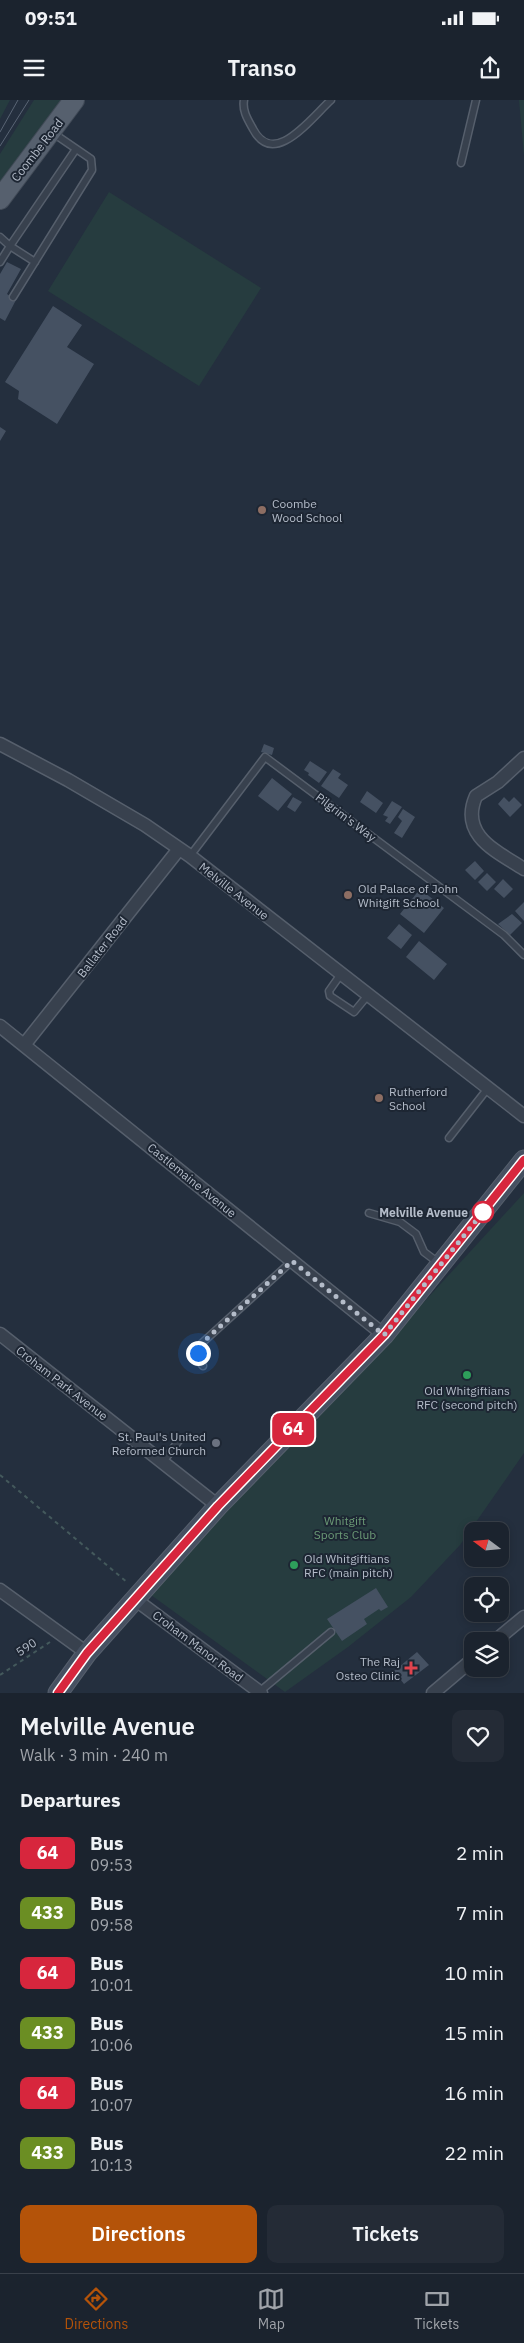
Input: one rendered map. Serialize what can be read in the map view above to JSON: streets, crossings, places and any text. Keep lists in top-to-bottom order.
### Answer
{
  "streets": {
    "main road": ["Coombe Road"],
    "street": [
      "Melville Avenue",
      "Ballater Road",
      "Castlemaine Avenue",
      "Croham Park Avenue",
      "Croham Manor Road"
    ],
    "lane": ["Pilgrim's Way"],
    "path": ["590"]
  },
  "crossings": [
    ["Pilgrim's Way", "Melville Avenue"],
    ["Pilgrim's Way", "Ballater Road"],
    ["Melville Avenue", "Ballater Road"],
    ["Ballater Road", "Castlemaine Avenue"]
  ],
  "parks": ["Whitgift Sports Club"],
  "places": {
    "other": [
      "Coombe Wood School",
      "Old Palace of John Whitgift School",
      "Rutherford School",
      "Melville Avenue",
      "Old Whitgiftians RFC (second pitch)",
      "St. Paul's United Reformed Church",
      "Old Whitgiftians RFC (main pitch)"
    ],
    "health": ["The Raj Osteo Clinic"]
  },
  "lines": ["bus line 64"],
  "north": "left",
  "page": {
    "status": "09:51",
    "header": "Transo",
    "on_map": "64",
    "heading": [
      ["Melville Avenue", "Walk · 3 min · 240 m"],
      "Departures"
    ],
    "list": [
      {
        "mark": "64",
        "name": "Bus",
        "note": "09:53",
        "value": "2 min"
      },
      {
        "mark": "433",
        "name": "Bus",
        "note": "09:58",
        "value": "7 min"
      },
      {
        "mark": "64",
        "name": "Bus",
        "note": "10:01",
        "value": "10 min"
      },
      {
        "mark": "433",
        "name": "Bus",
        "note": "10:06",
        "value": "15 min"
      },
      {
        "mark": "64",
        "name": "Bus",
        "note": "10:07",
        "value": "16 min"
      },
      {
        "mark": "433",
        "name": "Bus",
        "note": "10:13",
        "value": "22 min"
      }
    ],
    "buttons": ["Directions", "Tickets"],
    "tabs": ["Directions", "Map", "Tickets"]
  }
}
